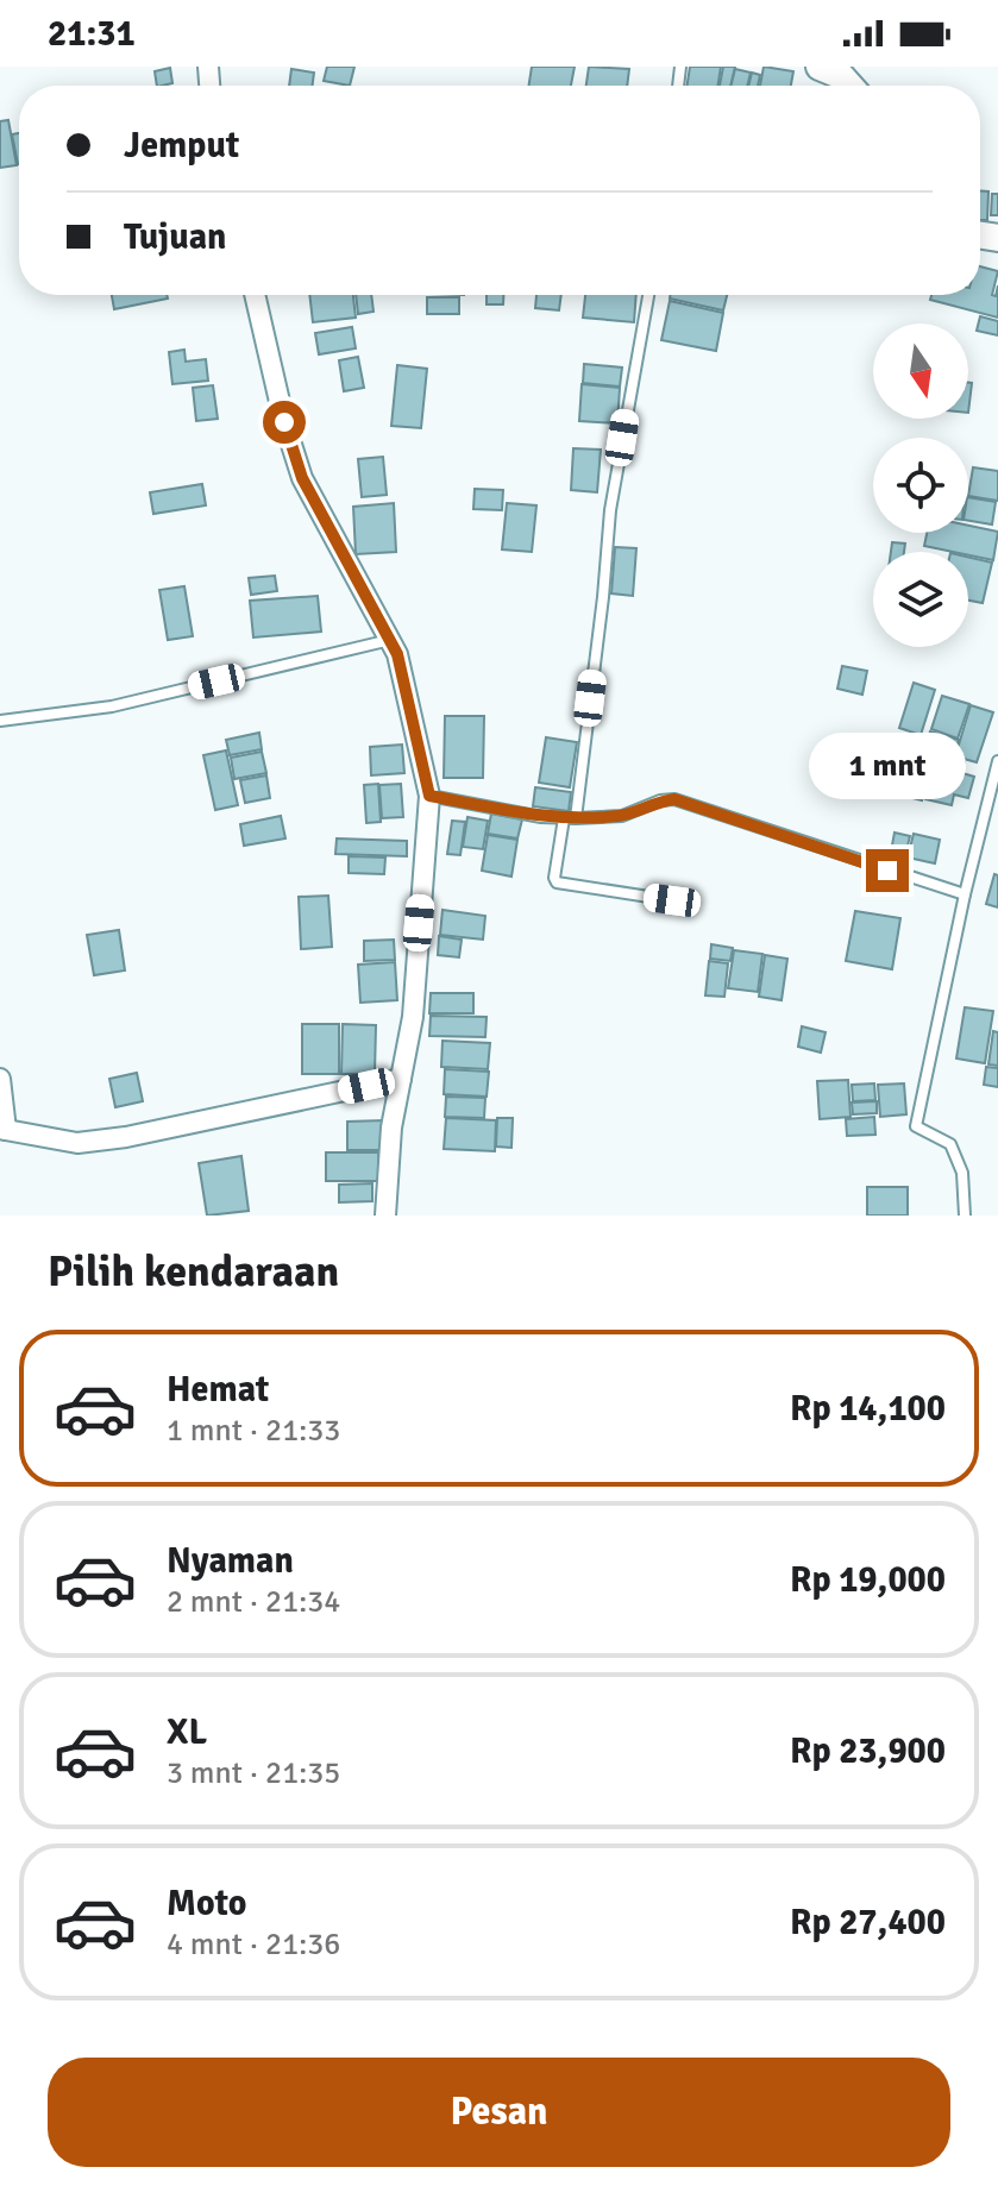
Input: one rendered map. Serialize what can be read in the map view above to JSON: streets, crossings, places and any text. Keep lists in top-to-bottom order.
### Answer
{
  "north": "bottom",
  "page": {
    "status": "21:31",
    "banner": ["Jemput", "Tujuan"],
    "bubble": "1 mnt",
    "heading": "Pilih kendaraan",
    "list": [
      {
        "name": "Hemat",
        "note": "1 mnt · 21:33",
        "value": "Rp 14,100"
      },
      {
        "name": "Nyaman",
        "note": "2 mnt · 21:34",
        "value": "Rp 19,000"
      },
      {
        "name": "XL",
        "note": "3 mnt · 21:35",
        "value": "Rp 23,900"
      },
      {
        "name": "Moto",
        "note": "4 mnt · 21:36",
        "value": "Rp 27,400"
      }
    ],
    "buttons": "Pesan"
  }
}
